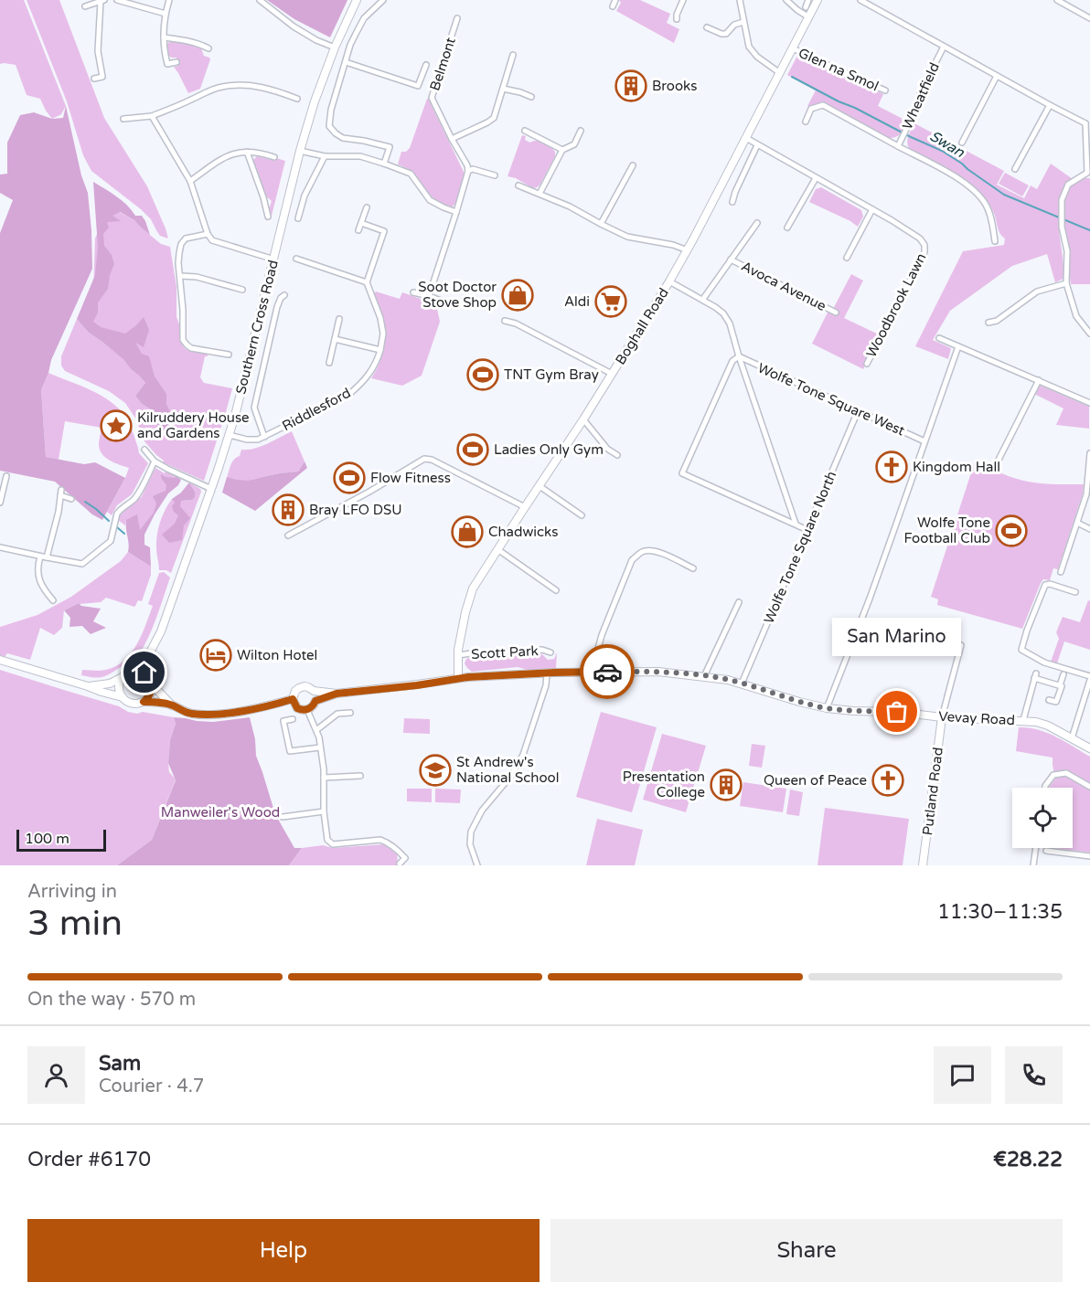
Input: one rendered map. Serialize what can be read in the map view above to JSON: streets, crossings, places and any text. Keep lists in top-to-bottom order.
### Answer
{
  "streets": {
    "main road": [
      "Boghall Road",
      "Southern Cross Road",
      "Vevay Road",
      "Putland Road"
    ],
    "street": [
      "Belmont",
      "Glen na Smol",
      "Wheatfield",
      "Avoca Avenue",
      "Woodbrook Lawn",
      "Wolfe Tone Square West",
      "Riddlesford",
      "Wolfe Tone Square North",
      "Scott Park"
    ]
  },
  "crossings": [
    ["Glen na Smol", "Boghall Road"],
    ["Woodbrook Lawn", "Boghall Road"],
    ["Boghall Road", "Scott Park"],
    ["Boghall Road", "Vevay Road"],
    ["Southern Cross Road", "Riddlesford"],
    ["Southern Cross Road", "Vevay Road"],
    ["Wolfe Tone Square West", "Wolfe Tone Square North"],
    ["Wolfe Tone Square North", "Vevay Road"],
    ["Vevay Road", "Putland Road"]
  ],
  "water": ["Swan"],
  "parks": ["Manweiler's Wood"],
  "places": {
    "building": ["Brooks", "Bray LFO DSU", "Presentation College"],
    "shop": ["Soot Doctor Stove Shop", "Chadwicks"],
    "supermarket": ["Aldi"],
    "sports": [
      "TNT Gym Bray",
      "Ladies Only Gym",
      "Flow Fitness",
      "Wolfe Tone Football Club"
    ],
    "place": ["Kilruddery House and Gardens"],
    "church": ["Kingdom Hall", "Queen of Peace"],
    "hotel": ["Wilton Hotel"],
    "other": ["San Marino"],
    "school or university": ["St Andrew's National School"]
  },
  "scale_bar": "100 m",
  "page": {
    "bubble": "San Marino",
    "scale": "100 m",
    "heading": ["3 min", "Arriving in", "11:30–11:35"],
    "panel": [
      "Sam",
      "Courier · 4.7",
      "Order #6170",
      "€28.22"
    ],
    "bar": "On the way · 570 m",
    "buttons": ["Help", "Share"]
  }
}
